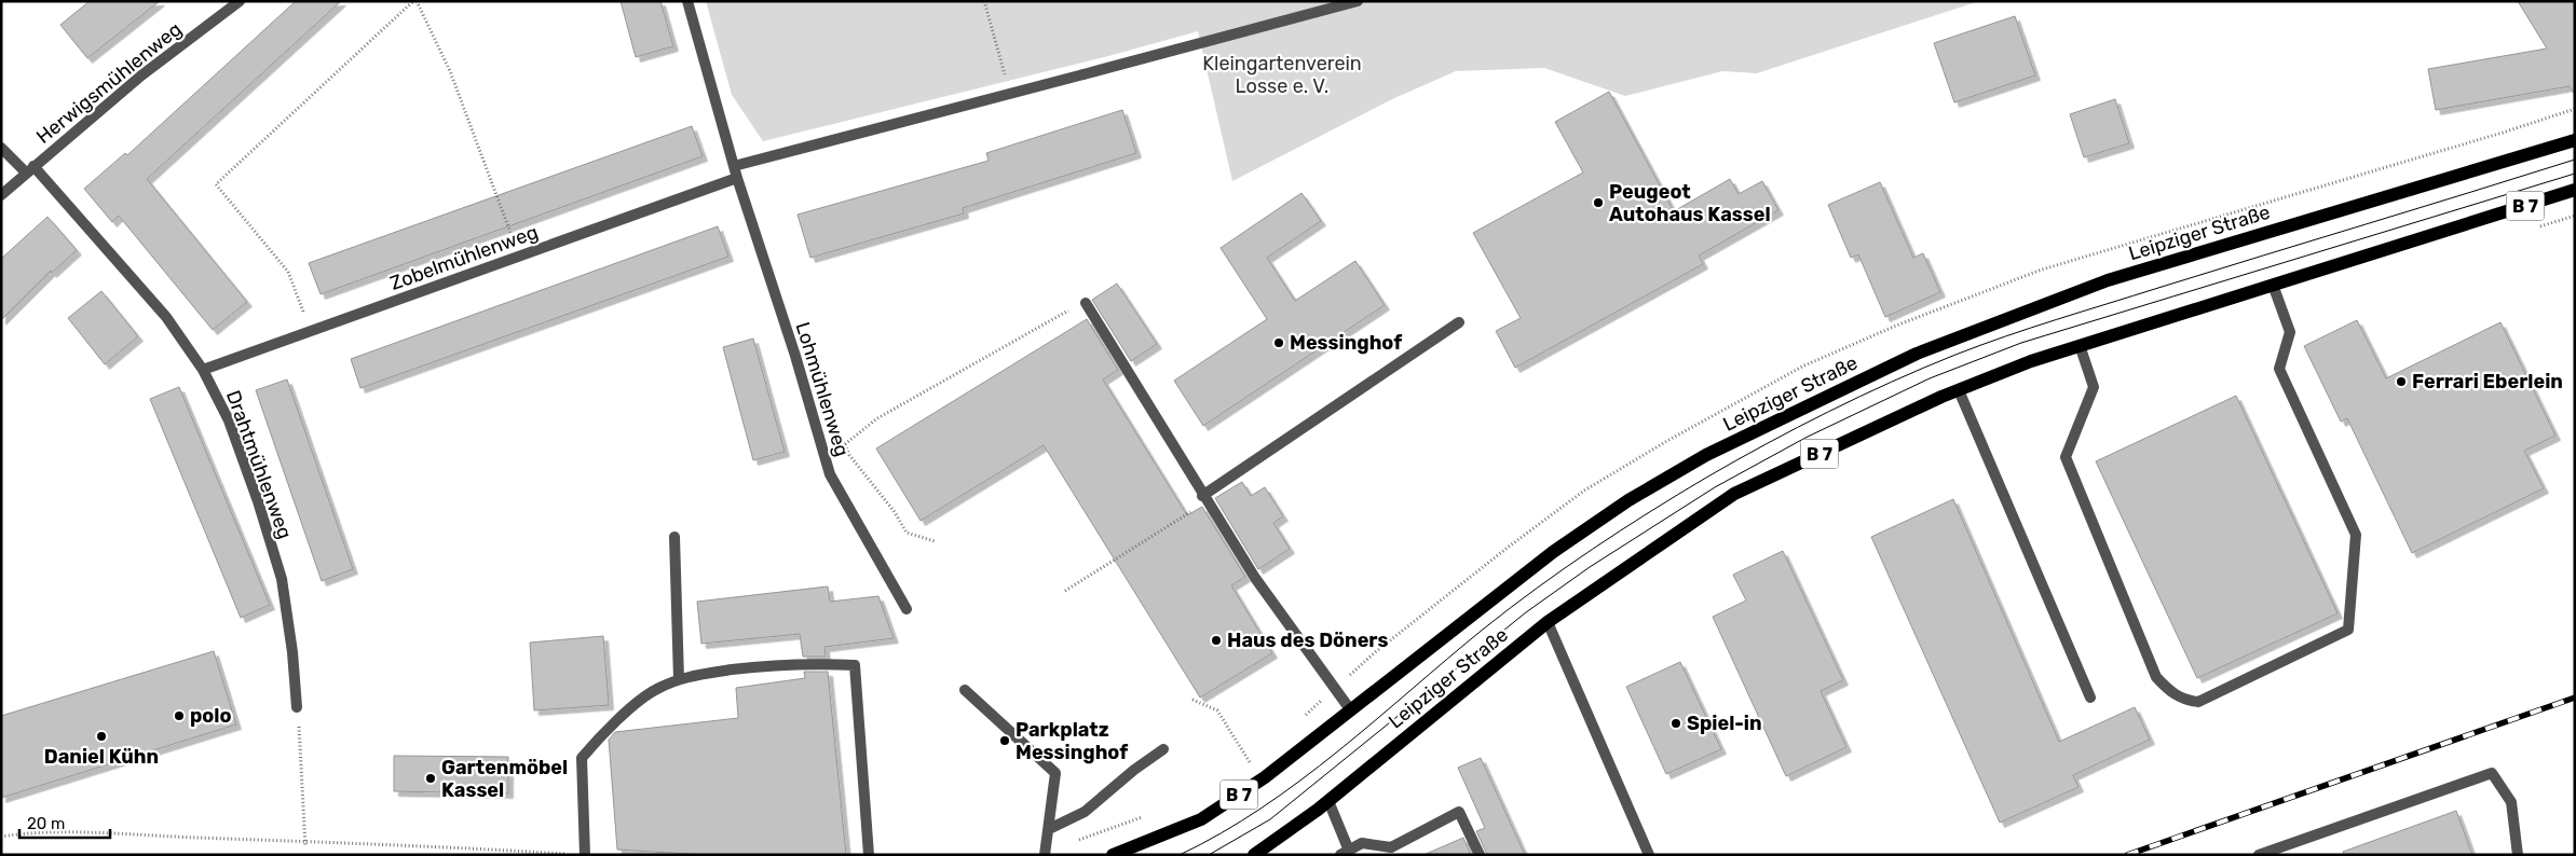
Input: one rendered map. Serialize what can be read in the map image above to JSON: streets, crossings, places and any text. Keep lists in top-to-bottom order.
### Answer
{
  "streets": {
    "main road": ["B 7", "Leipziger Straße"],
    "street": [
      "Herwigsmühlenweg",
      "Zobelmühlenweg",
      "Lohmühlenweg",
      "Drahtmühlenweg"
    ]
  },
  "crossings": [
    ["Herwigsmühlenweg", "Drahtmühlenweg"],
    ["Zobelmühlenweg", "Lohmühlenweg"],
    ["Zobelmühlenweg", "Drahtmühlenweg"]
  ],
  "parks": ["Kleingartenverein Losse e. V."],
  "places": [
    "Peugeot Autohaus Kassel",
    "Messinghof",
    "Ferrari Eberlein",
    "Haus des Döners",
    "polo",
    "Spiel-in",
    "Daniel Kühn",
    "Parkplatz Messinghof",
    "Gartenmöbel Kassel"
  ],
  "scale_bar": "20 m"
}
